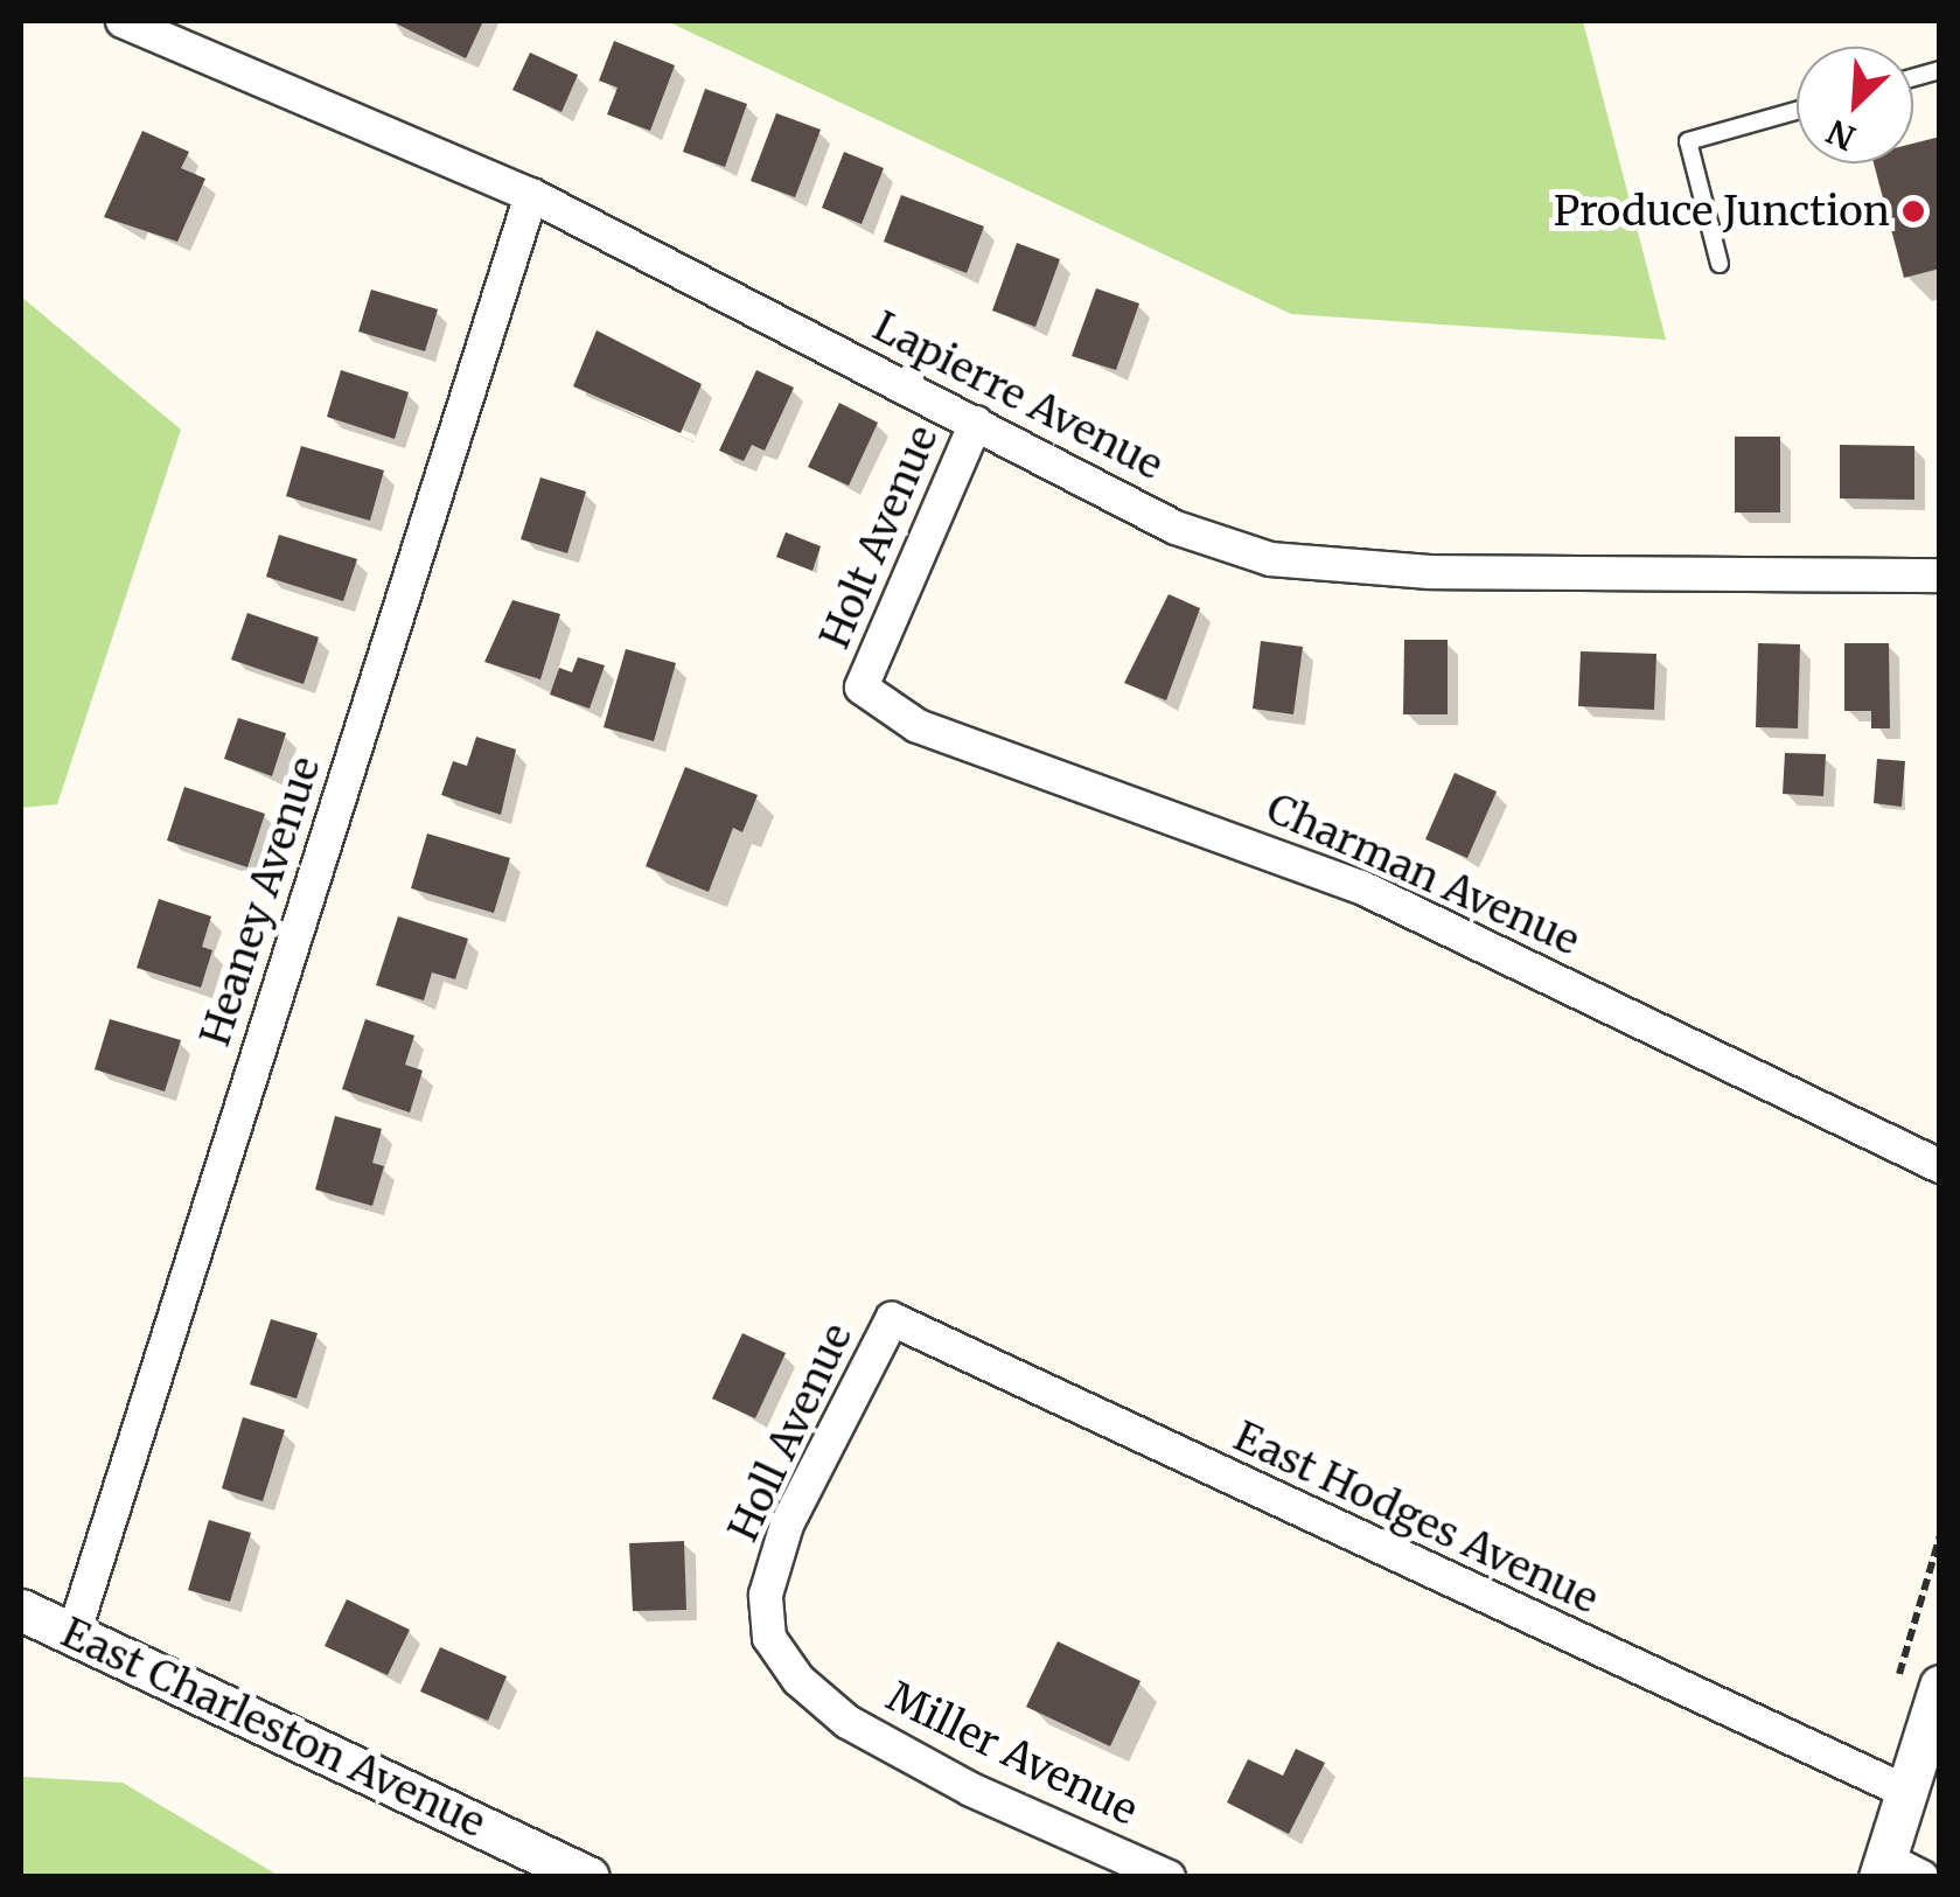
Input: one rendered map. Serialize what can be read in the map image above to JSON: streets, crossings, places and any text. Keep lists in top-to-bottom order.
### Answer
{
  "streets": {
    "street": [
      "Lapierre Avenue",
      "Holt Avenue",
      "Charman Avenue",
      "Heaney Avenue",
      "Holl Avenue",
      "East Hodges Avenue",
      "East Charleston Avenue",
      "Miller Avenue"
    ]
  },
  "crossings": [
    ["Lapierre Avenue", "Holt Avenue"],
    ["Lapierre Avenue", "Heaney Avenue"],
    ["Holt Avenue", "Charman Avenue"],
    ["Heaney Avenue", "East Charleston Avenue"],
    ["Holl Avenue", "East Hodges Avenue"],
    ["Holl Avenue", "Miller Avenue"]
  ],
  "places": ["Produce Junction"],
  "north": "bottom left"
}
